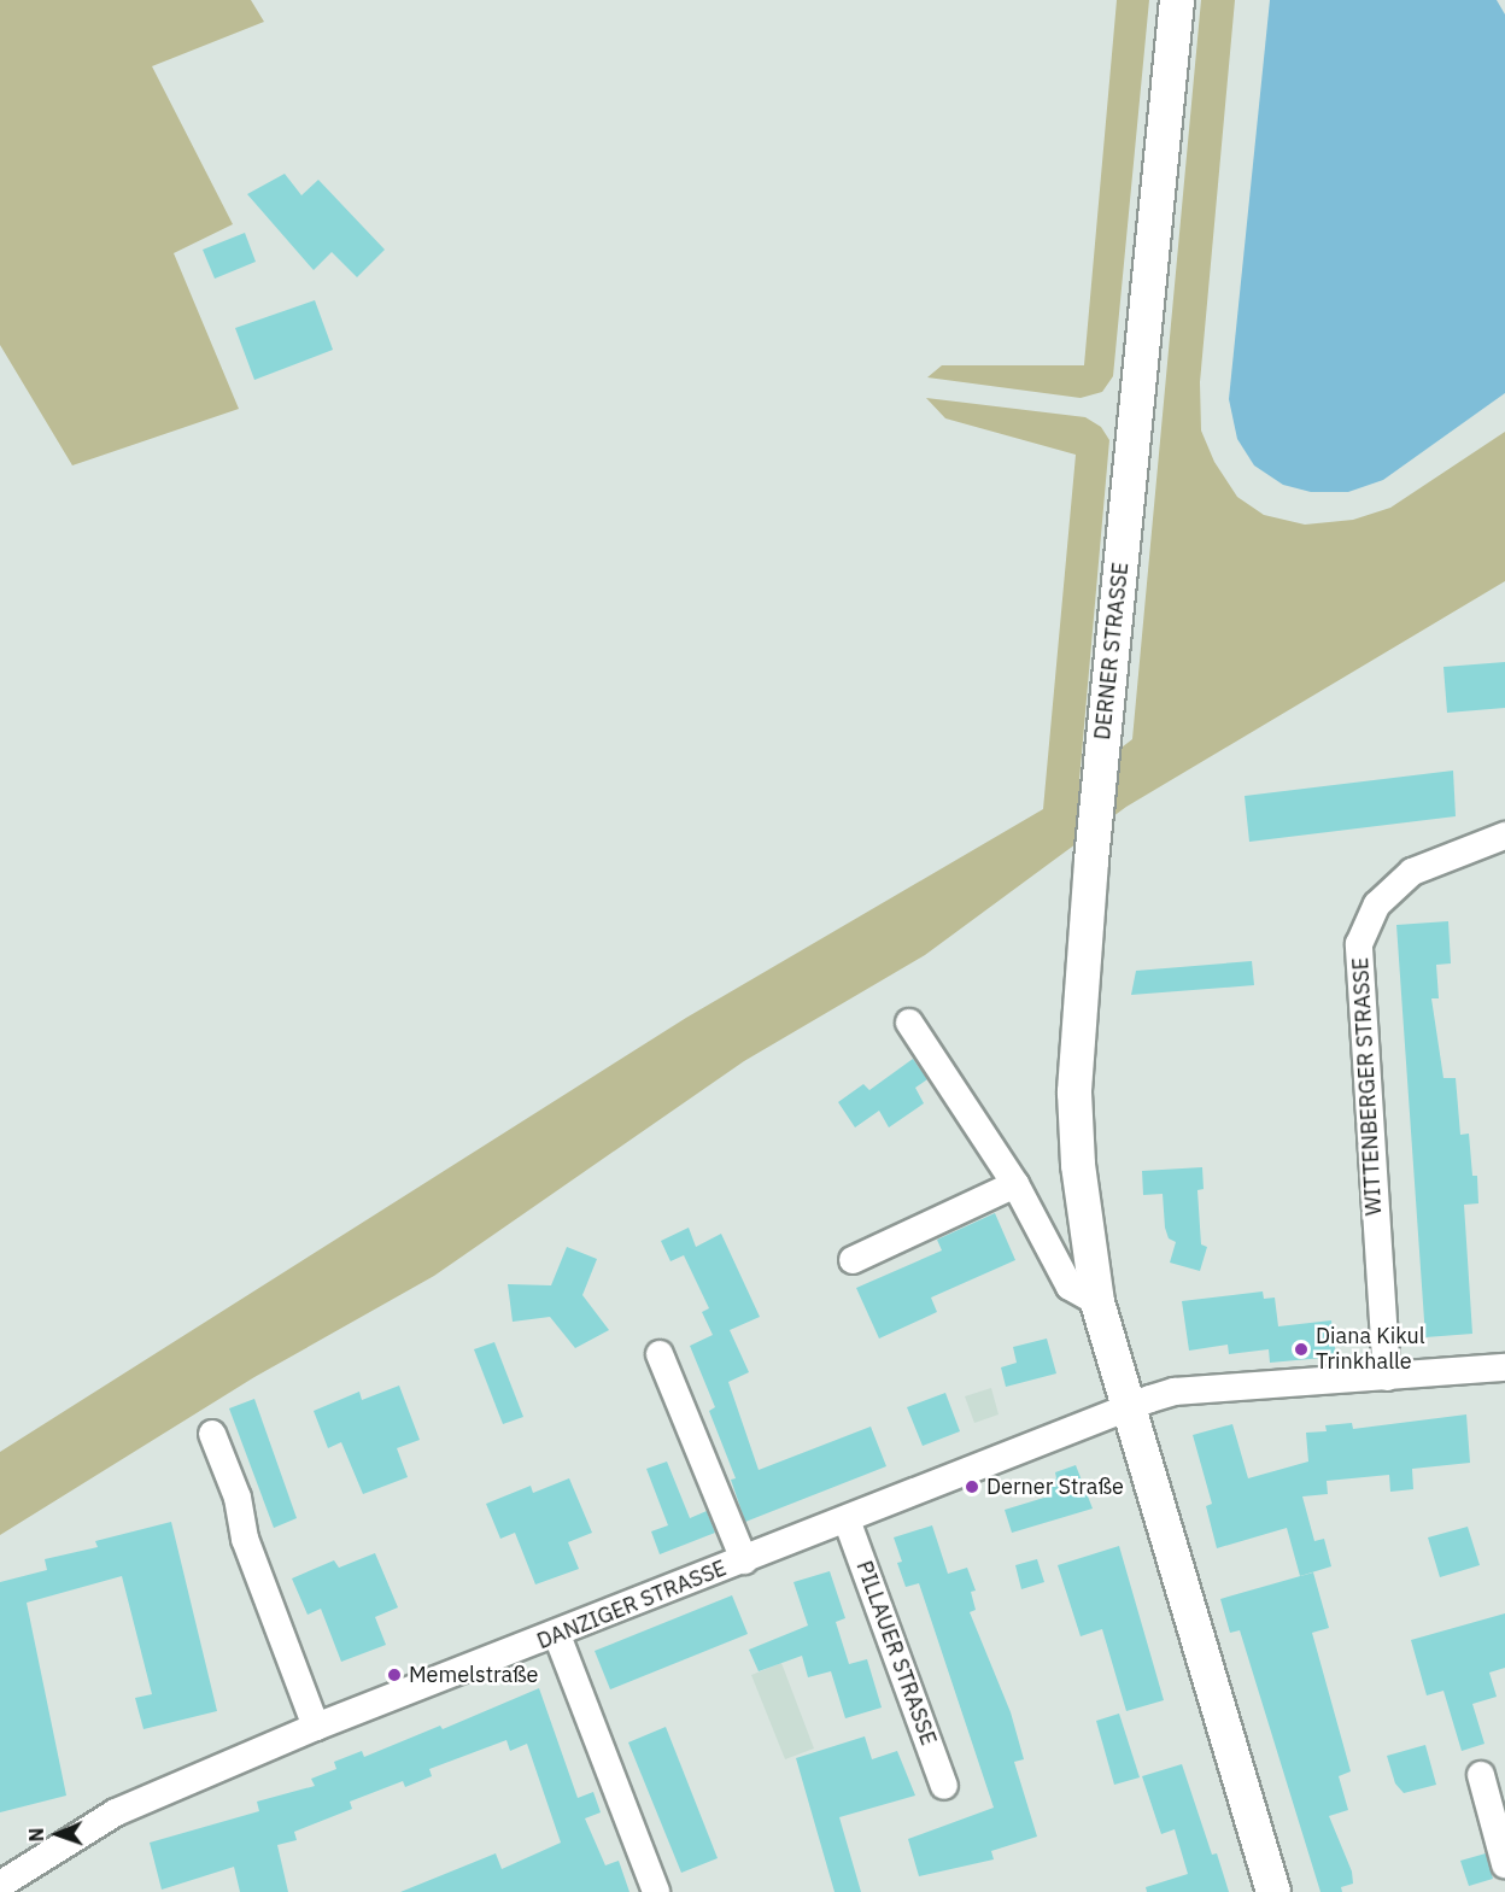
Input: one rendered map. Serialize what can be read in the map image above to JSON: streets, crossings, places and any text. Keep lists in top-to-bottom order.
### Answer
{
  "streets": {
    "street": [
      "DERNER STRASSE",
      "WITTENBERGER STRASSE",
      "DANZIGER STRASSE",
      "PILLAUER STRASSE"
    ]
  },
  "crossings": [
    ["DERNER STRASSE", "DANZIGER STRASSE"],
    ["WITTENBERGER STRASSE", "DANZIGER STRASSE"],
    ["DANZIGER STRASSE", "PILLAUER STRASSE"]
  ],
  "places": ["Diana Kikul Trinkhalle", "Derner Straße", "Memelstraße"],
  "north": "left"
}
